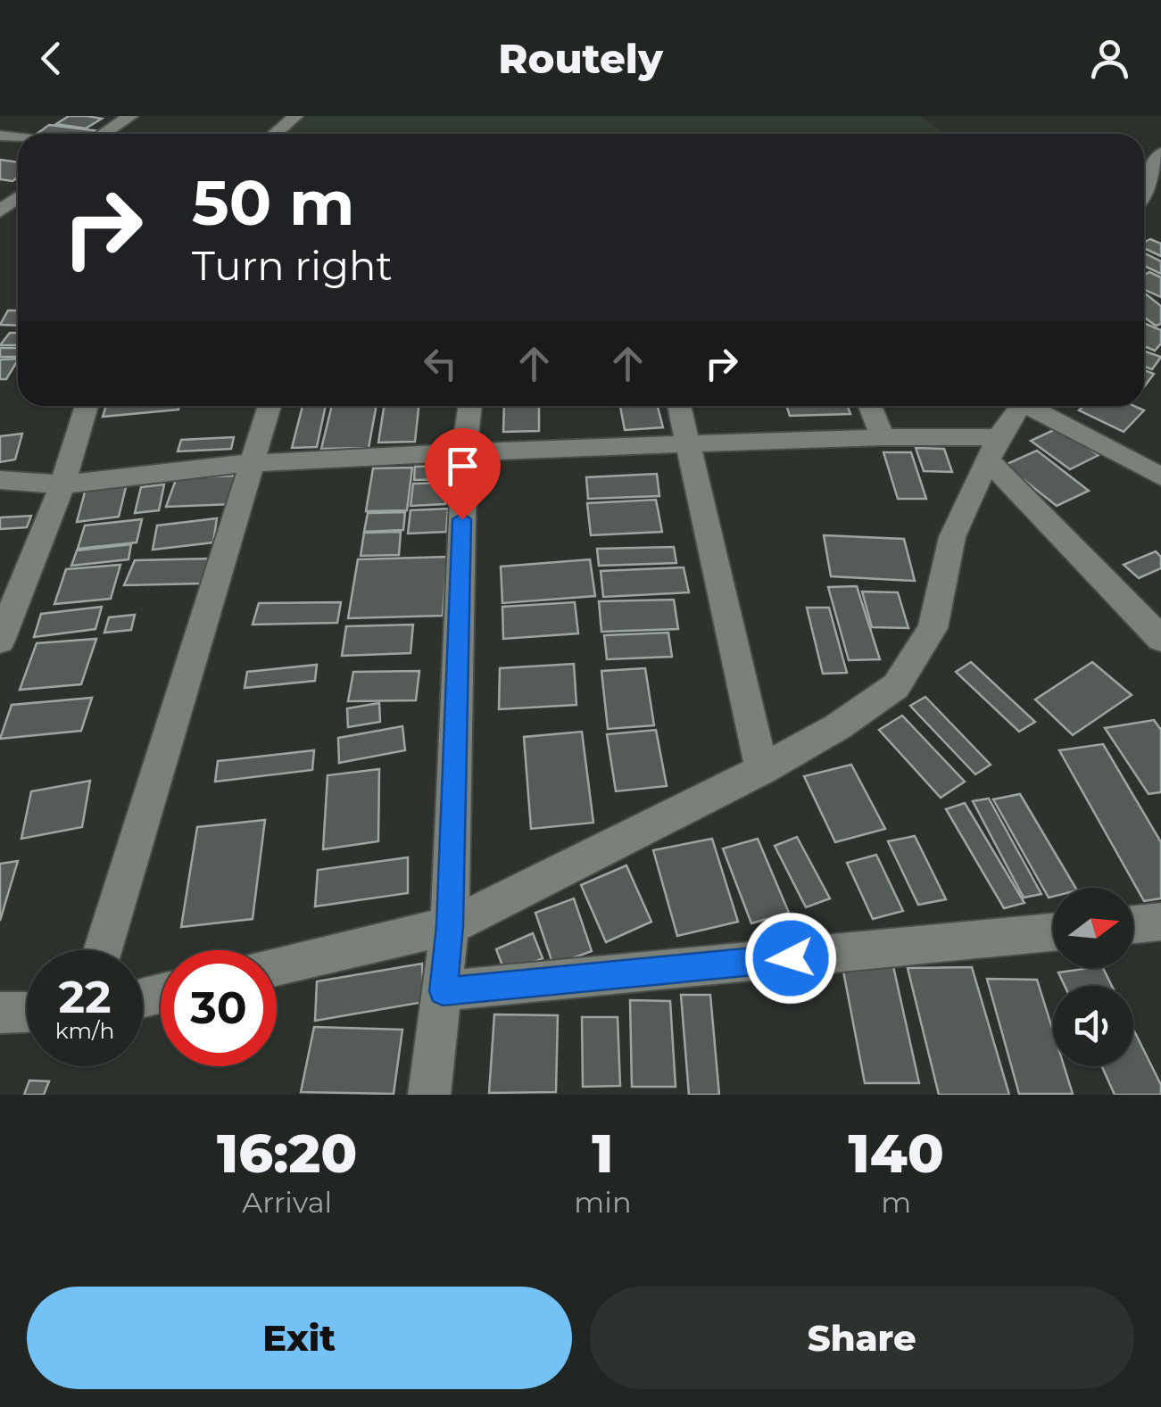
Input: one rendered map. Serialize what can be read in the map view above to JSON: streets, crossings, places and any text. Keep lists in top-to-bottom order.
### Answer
{
  "north": "right",
  "page": {
    "header": "Routely",
    "turn": ["50 m", "Turn right"],
    "speed": "22 km/h",
    "limit": "30",
    "eta": [
      "16:20",
      "Arrival",
      "1",
      "min",
      "140",
      "m"
    ],
    "buttons": ["Exit", "Share"]
  }
}
